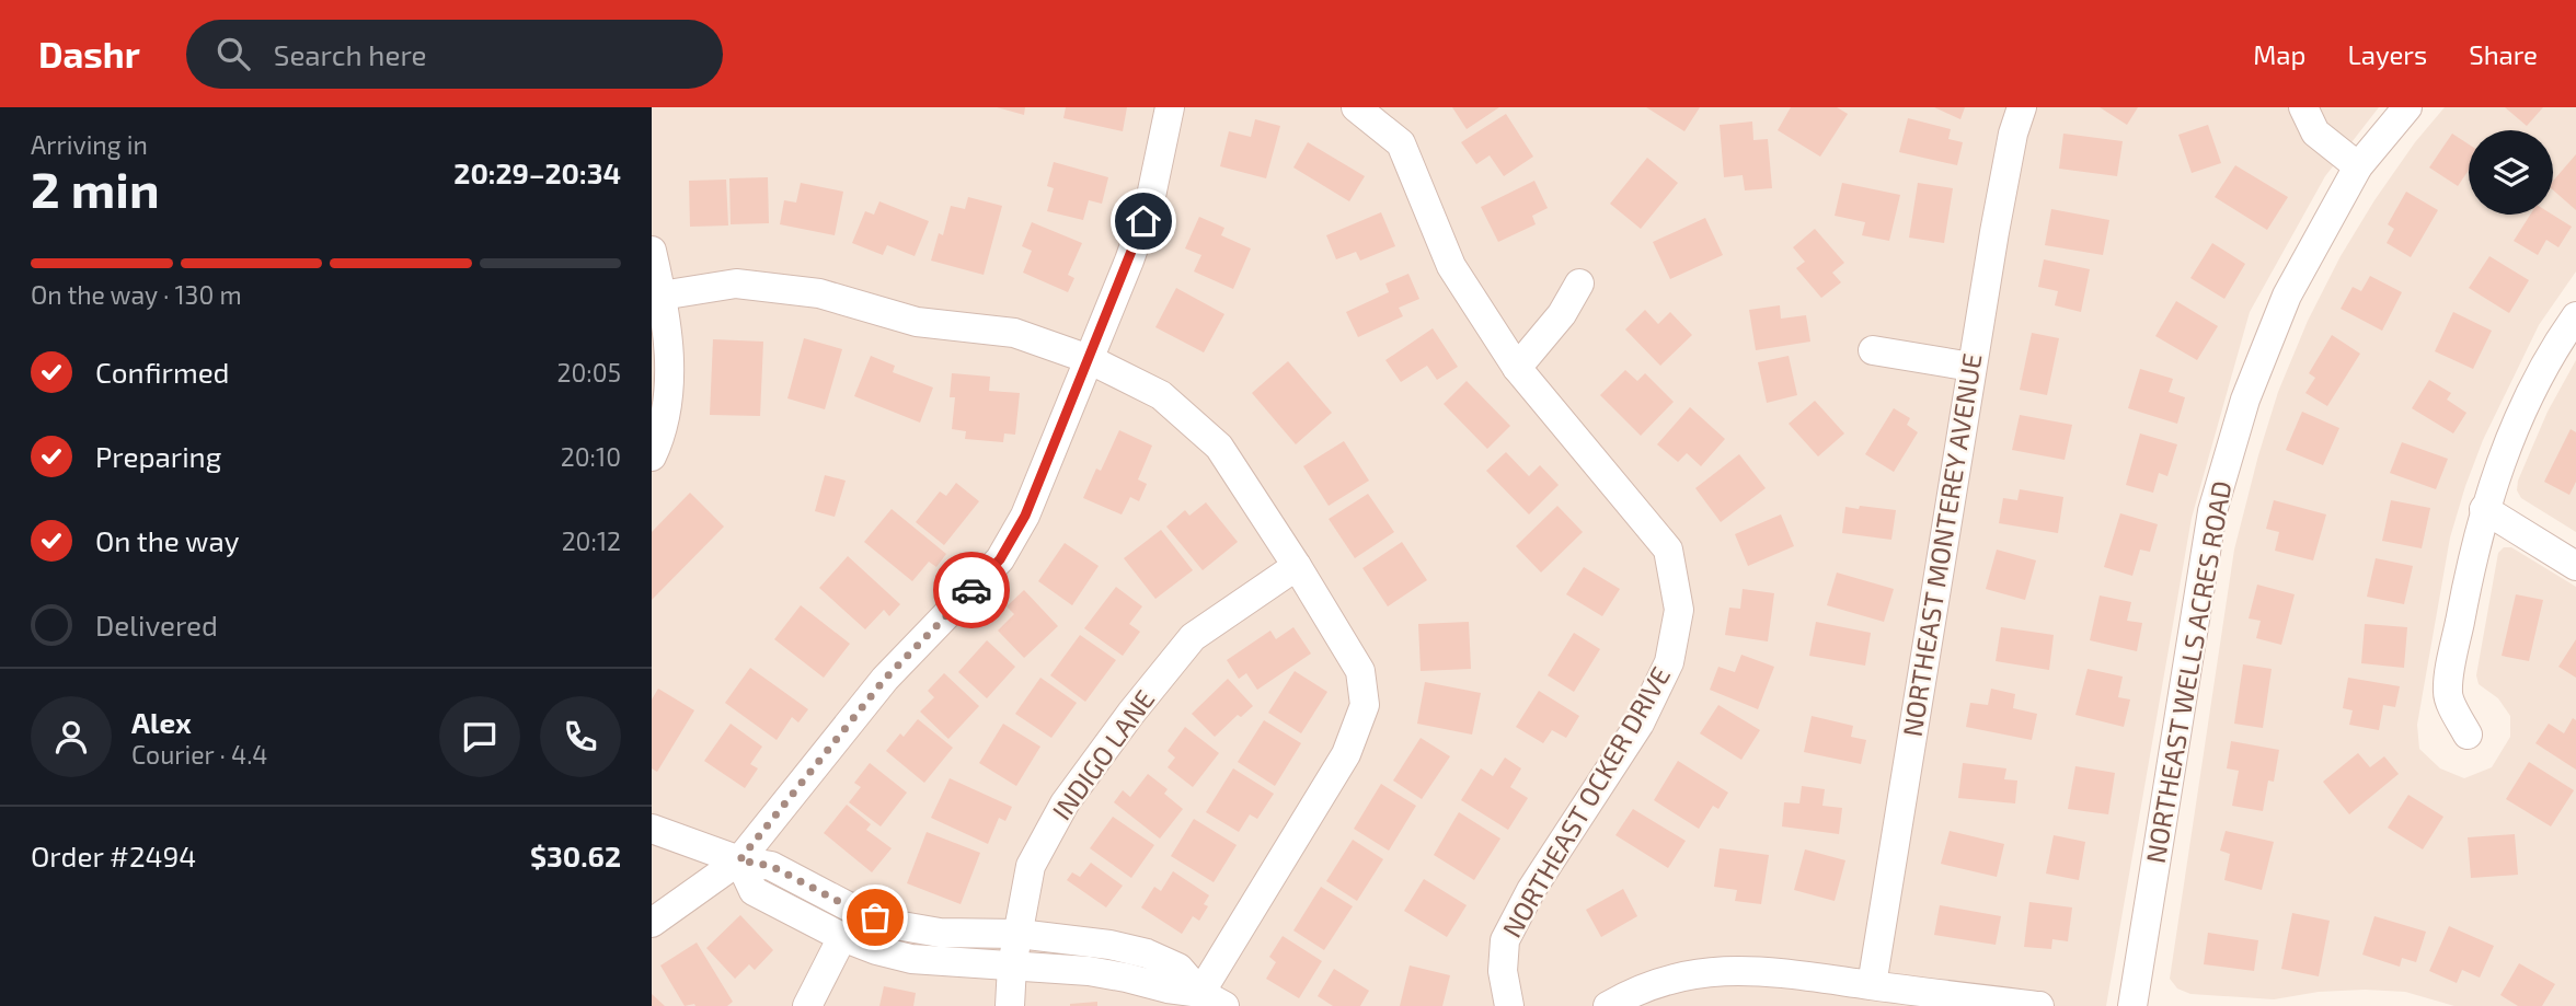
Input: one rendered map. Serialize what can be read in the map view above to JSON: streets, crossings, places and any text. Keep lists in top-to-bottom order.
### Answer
{
  "streets": {
    "street": [
      "NORTHEAST MONTEREY AVENUE",
      "NORTHEAST WELLS ACRES ROAD",
      "INDIGO LANE",
      "NORTHEAST OCKER DRIVE"
    ]
  },
  "page": {
    "header": "Dashr",
    "search": "Search here",
    "nav": ["Map", "Layers", "Share"],
    "heading": ["2 min", "Arriving in", "20:29–20:34"],
    "panel": [
      "Alex",
      "Courier · 4.4",
      "Order #2494",
      "$30.62"
    ],
    "bar": "On the way · 130 m",
    "list": [
      ["Confirmed", "20:05"],
      ["Preparing", "20:10"],
      ["On the way", "20:12"],
      "Delivered"
    ]
  }
}
